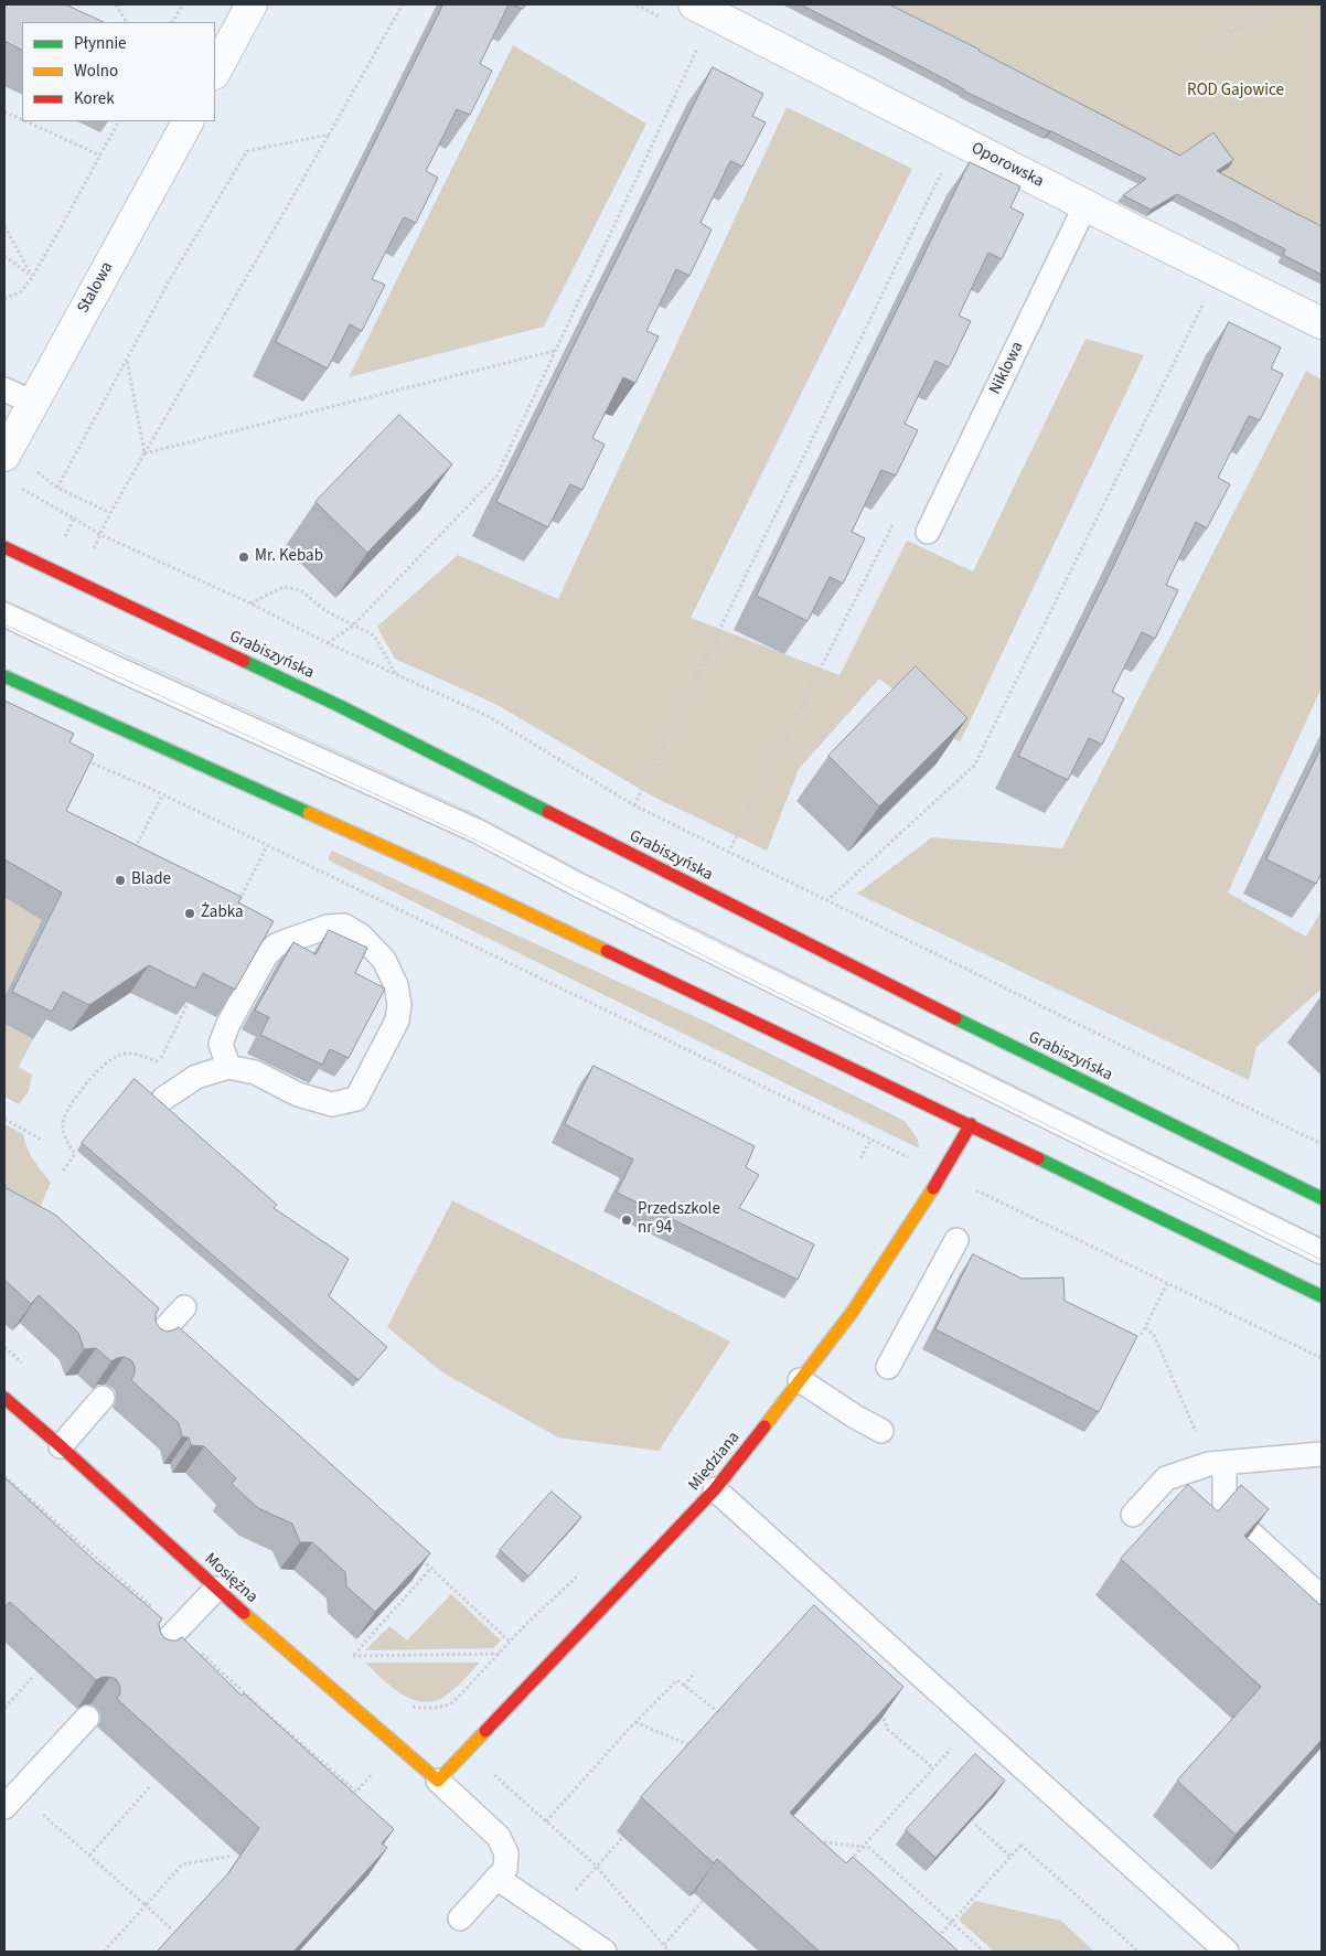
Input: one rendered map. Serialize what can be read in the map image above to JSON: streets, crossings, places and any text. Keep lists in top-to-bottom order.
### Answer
{
  "streets": {
    "main road": ["Grabiszyńska", "Miedziana", "Mosiężna"],
    "street": ["Oporowska", "Stalowa"],
    "lane": ["Niklowa"]
  },
  "crossings": [
    ["Oporowska", "Niklowa"],
    ["Miedziana", "Mosiężna"]
  ],
  "parks": ["ROD Gajowice"],
  "places": [
    "Mr. Kebab",
    "Blade",
    "Żabka",
    "Przedszkole nr 94"
  ],
  "legend": ["Płynnie", "Wolno", "Korek"]
}
